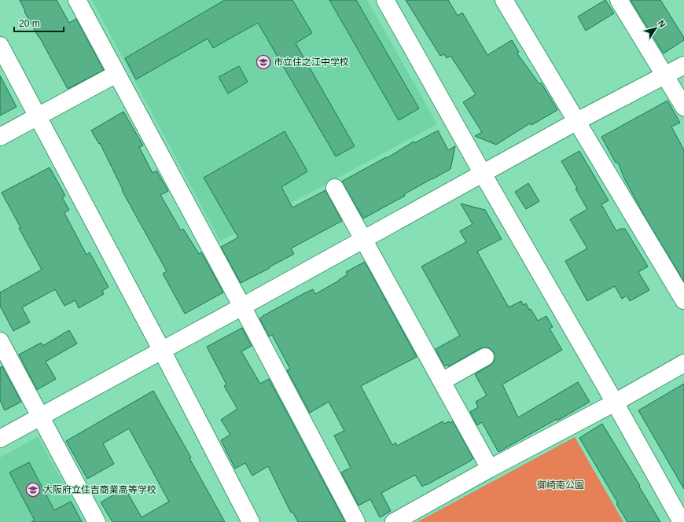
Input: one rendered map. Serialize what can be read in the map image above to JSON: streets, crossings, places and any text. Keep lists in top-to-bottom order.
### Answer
{
  "parks": ["御崎南公園"],
  "places": {
    "school or university": ["市立住之江中学校", "大阪府立住吉商業高等学校"]
  },
  "scale_bar": "20 m",
  "north": "top right"
}
